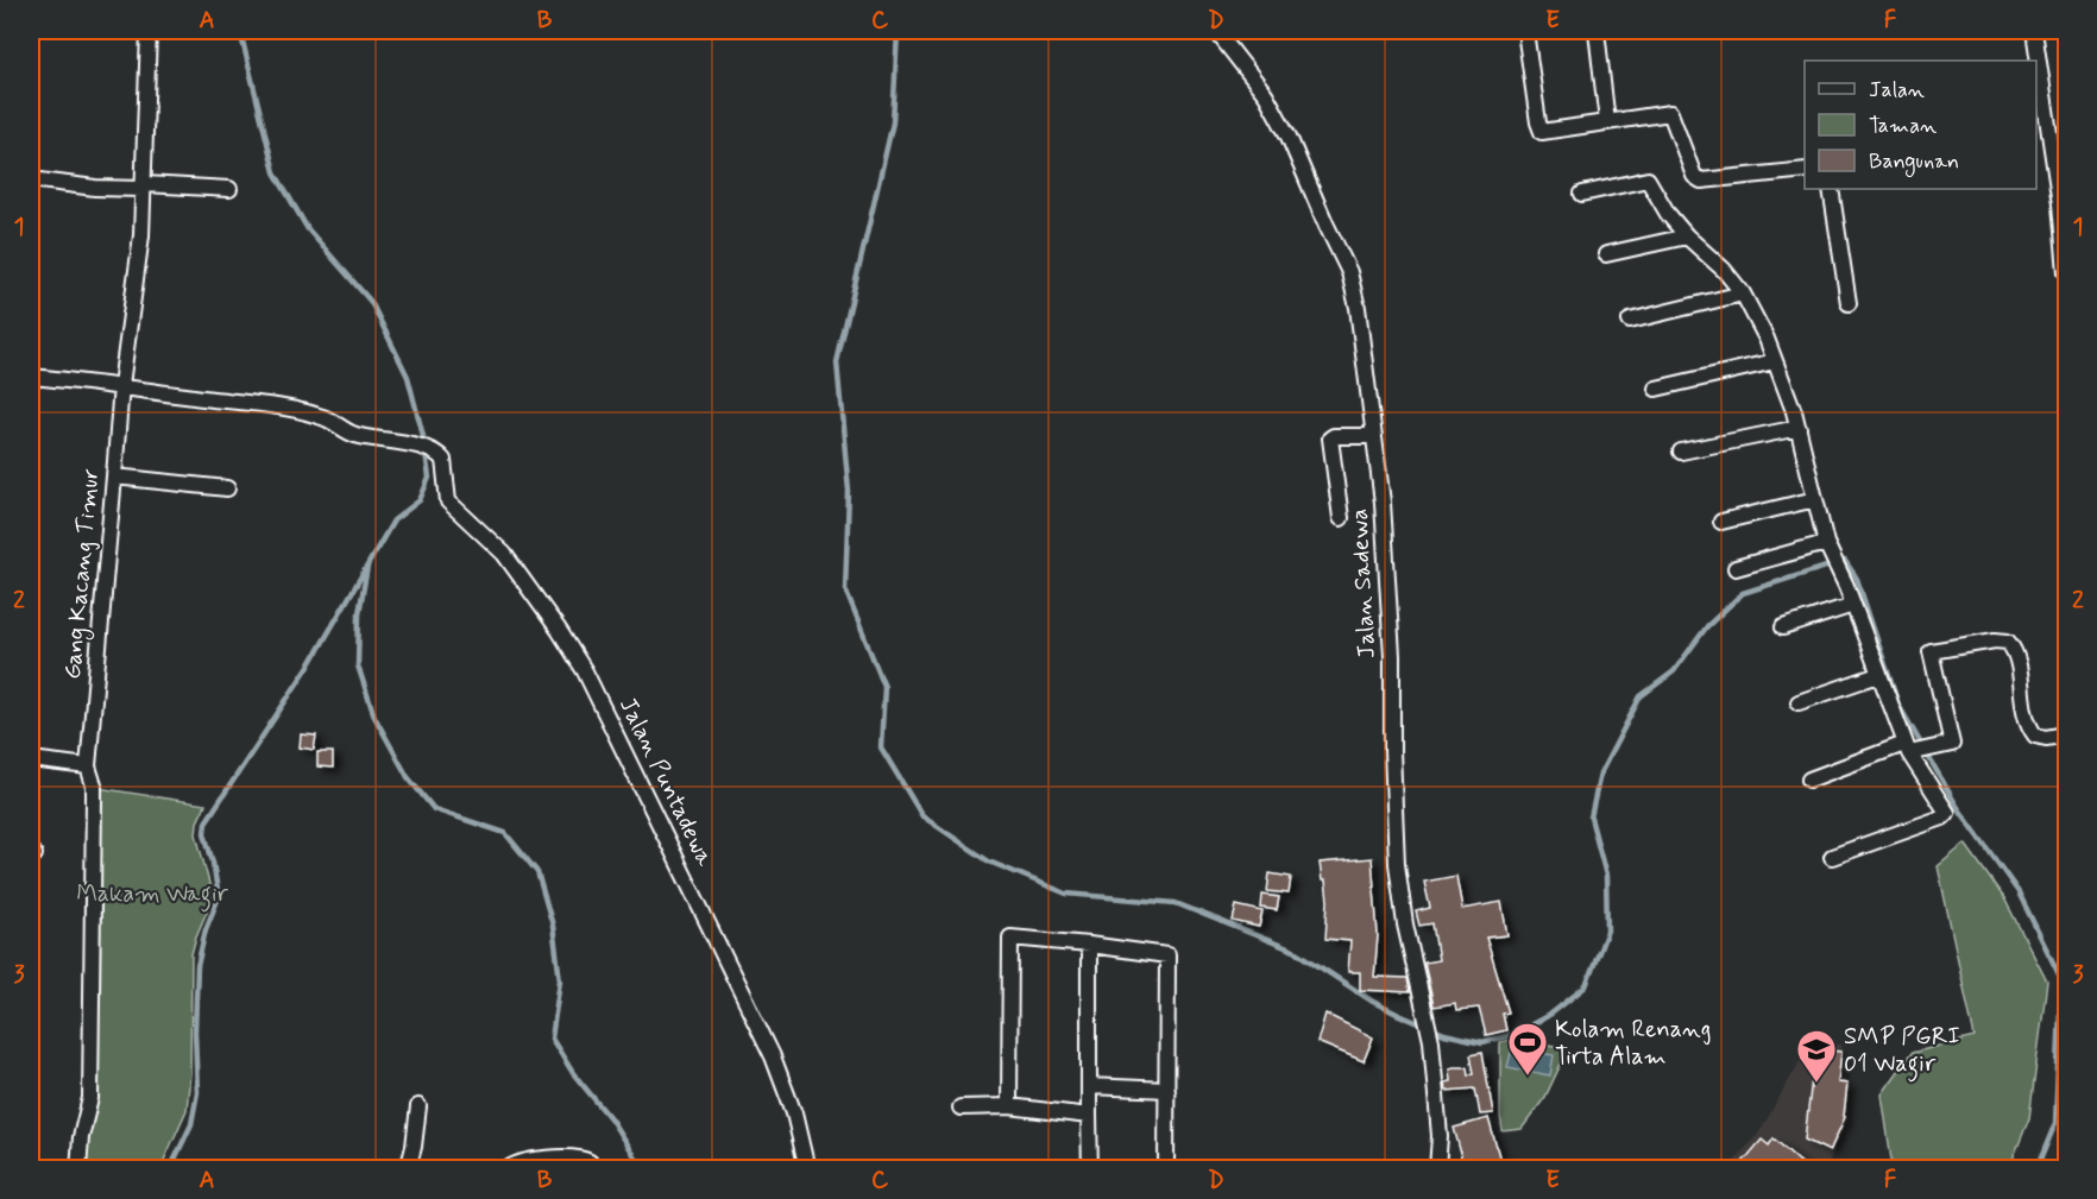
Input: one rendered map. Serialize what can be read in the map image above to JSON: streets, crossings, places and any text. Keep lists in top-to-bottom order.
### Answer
{
  "streets": {
    "street": ["Gang Kacang Timur", "Jalan Sadewa", "Jalan Puntadewa"]
  },
  "crossings": [
    ["Gang Kacang Timur", "Jalan Puntadewa"]
  ],
  "parks": ["Makam Wagir"],
  "places": {
    "sports": ["Kolam Renang Tirta Alam"],
    "school or university": ["SMP PGRI 01 Wagir"]
  },
  "legend": ["Jalan", "Taman", "Bangunan"],
  "grid": {
    "columns": [
      "A",
      "B",
      "C",
      "D",
      "E",
      "F"
    ],
    "rows": ["1", "2", "3"]
  }
}
